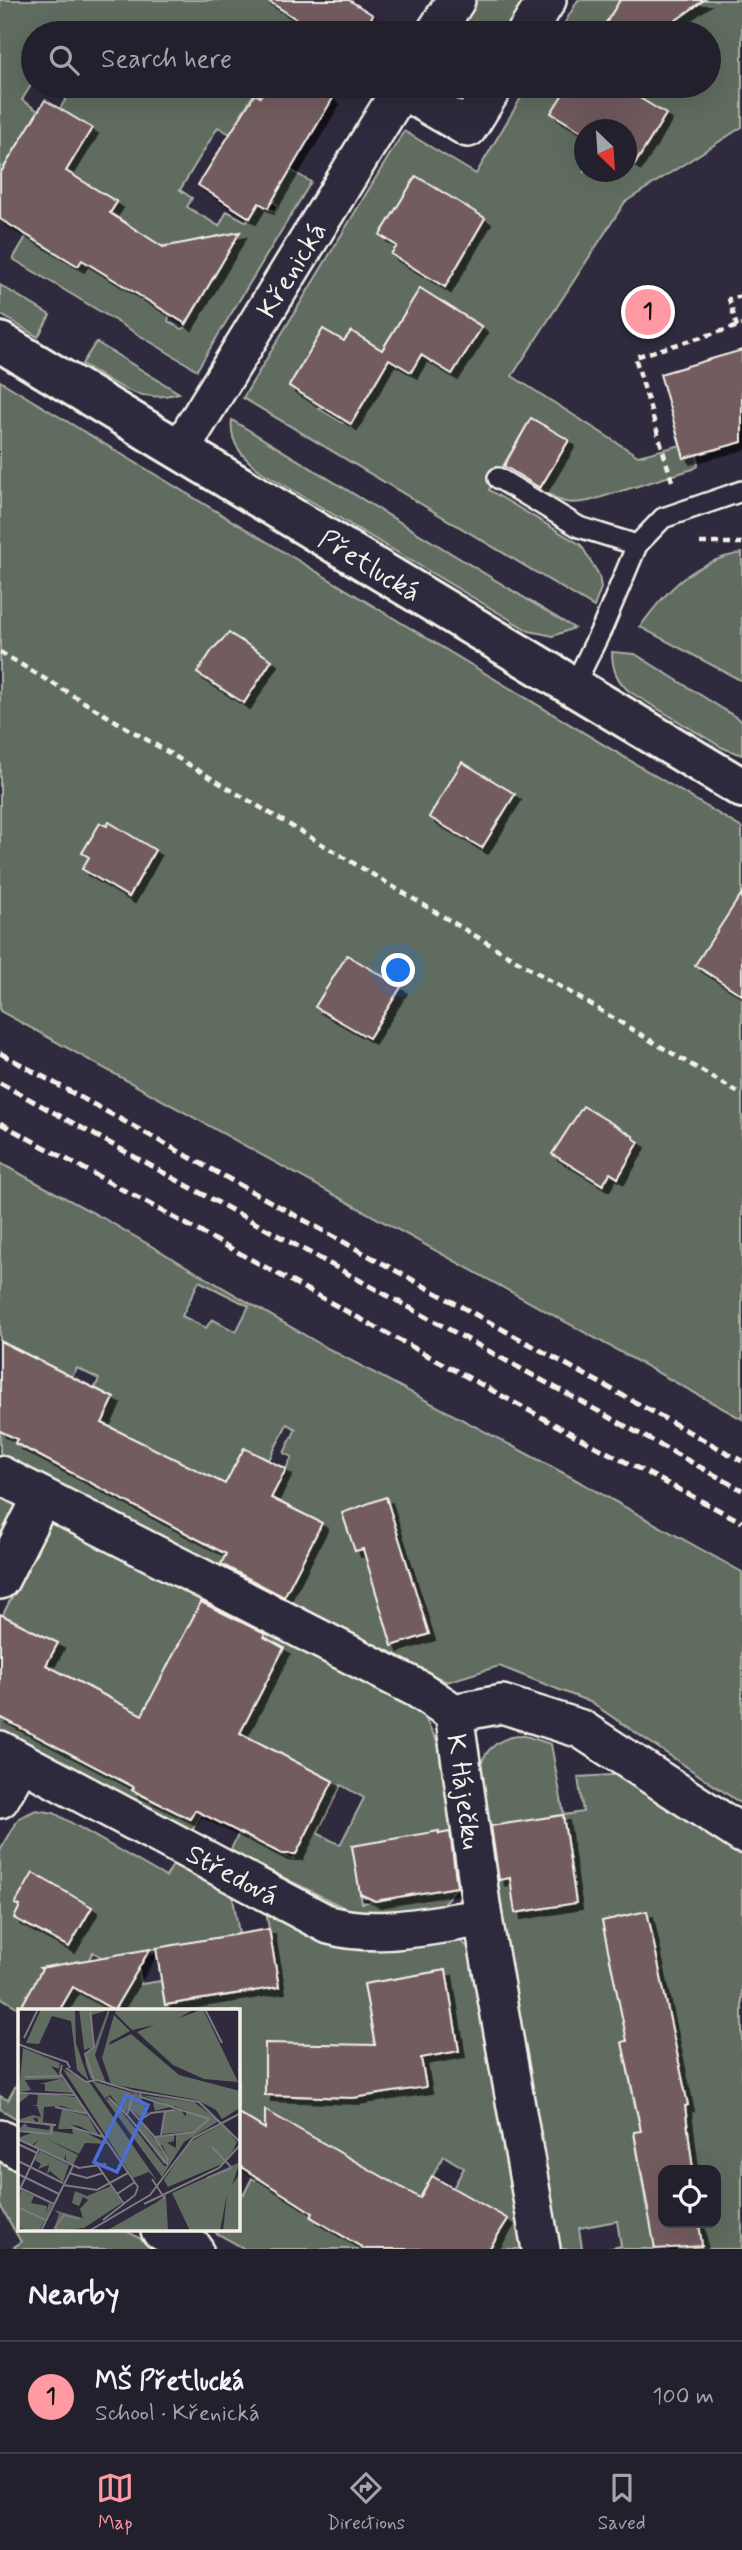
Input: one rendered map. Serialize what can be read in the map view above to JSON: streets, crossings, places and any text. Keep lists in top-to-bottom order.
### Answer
{
  "streets": {
    "street": [
      "Křenická",
      "Přetlucká",
      "K Háječku",
      "Středová"
    ]
  },
  "crossings": [
    ["Křenická", "Přetlucká"],
    ["K Háječku", "Středová"]
  ],
  "north": "bottom right",
  "page": {
    "search": "Search here",
    "pins": "1",
    "heading": "Nearby",
    "list": [
      {
        "mark": "1",
        "name": "MŠ Přetlucká",
        "note": "School · Křenická",
        "value": "100 m"
      }
    ],
    "nav": ["Map", "Directions", "Saved"]
  }
}
